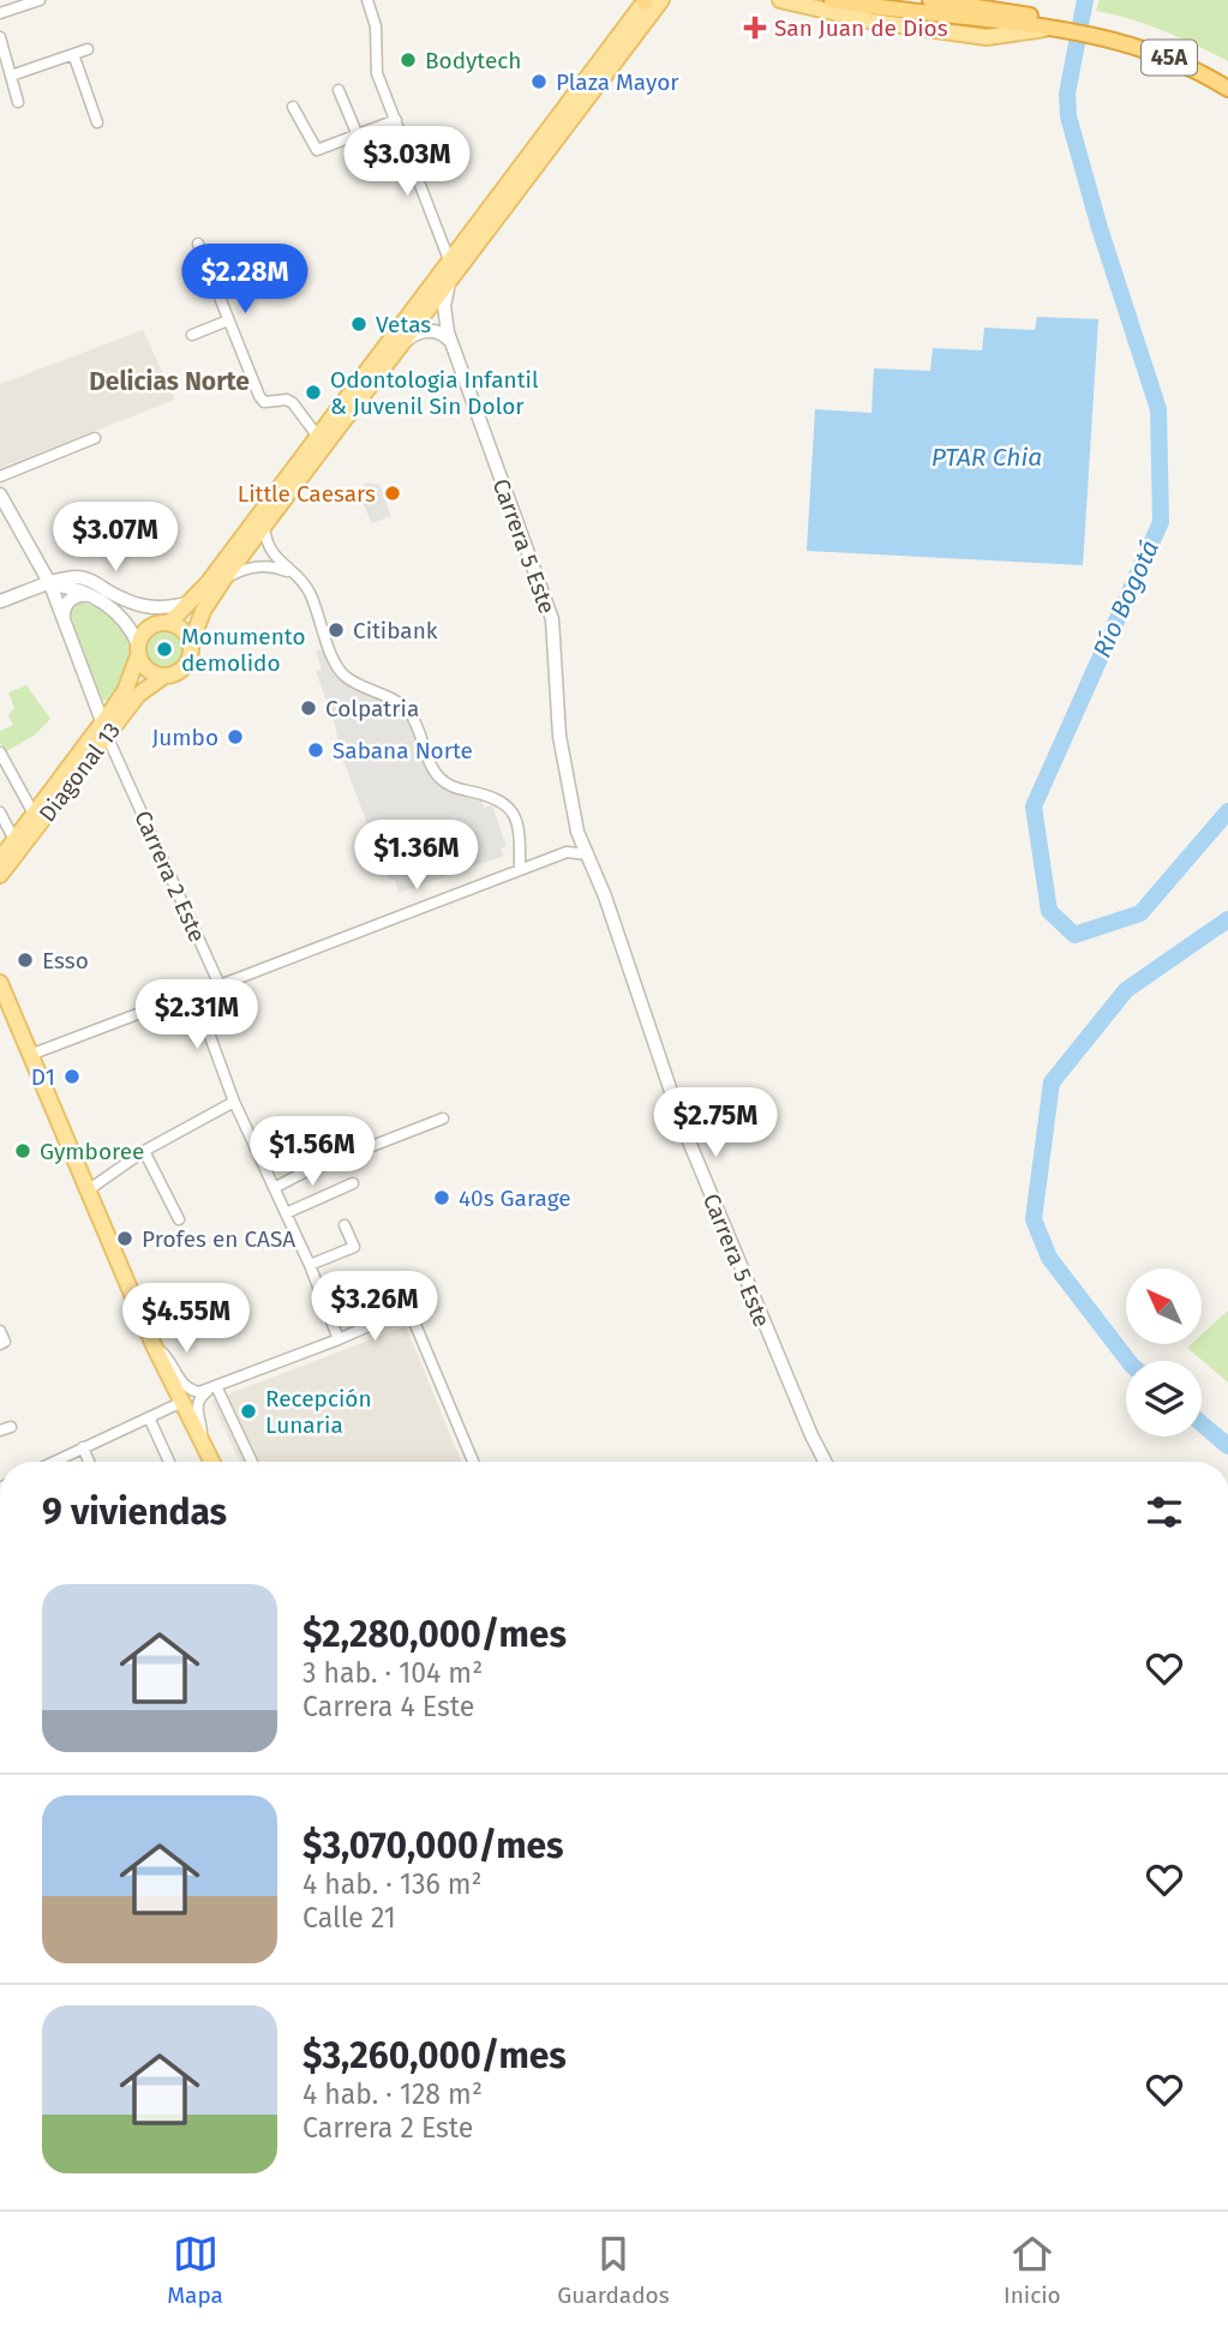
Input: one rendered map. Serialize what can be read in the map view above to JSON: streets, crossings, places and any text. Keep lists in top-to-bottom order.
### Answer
{
  "streets": {
    "highway": ["45A"],
    "main road": ["Diagonal 13"],
    "street": ["Carrera 5 Este", "Carrera 2 Este"]
  },
  "crossings": [
    ["Diagonal 13", "Carrera 2 Este"]
  ],
  "districts": ["Delicias Norte"],
  "water": ["PTAR Chia", "Río Bogotá"],
  "places": {
    "health": ["San Juan de Dios"],
    "other": [
      "Bodytech",
      "Plaza Mayor",
      "Vetas",
      "Odontologia Infantil & Juvenil Sin Dolor",
      "Little Caesars",
      "Citibank",
      "Monumento demolido",
      "Colpatria",
      "Jumbo",
      "Sabana Norte",
      "Esso",
      "D1",
      "Gymboree",
      "40s Garage",
      "Profes en CASA",
      "Recepción Lunaria"
    ]
  },
  "north": "top left",
  "page": {
    "price": [
      "$3.03M",
      "$2.28M",
      "$3.07M",
      "$1.36M",
      "$2.31M",
      "$2.75M",
      "$1.56M",
      "$3.26M",
      "$4.55M"
    ],
    "heading": "9 viviendas",
    "list": [
      {
        "name": "$2,280,000/mes",
        "note": "3 hab. · 104 m² · Carrera 4 Este"
      },
      {
        "name": "$3,070,000/mes",
        "note": "4 hab. · 136 m² · Calle 21"
      },
      {
        "name": "$3,260,000/mes",
        "note": "4 hab. · 128 m² · Carrera 2 Este"
      }
    ],
    "tabs": ["Mapa", "Guardados", "Inicio"]
  }
}
